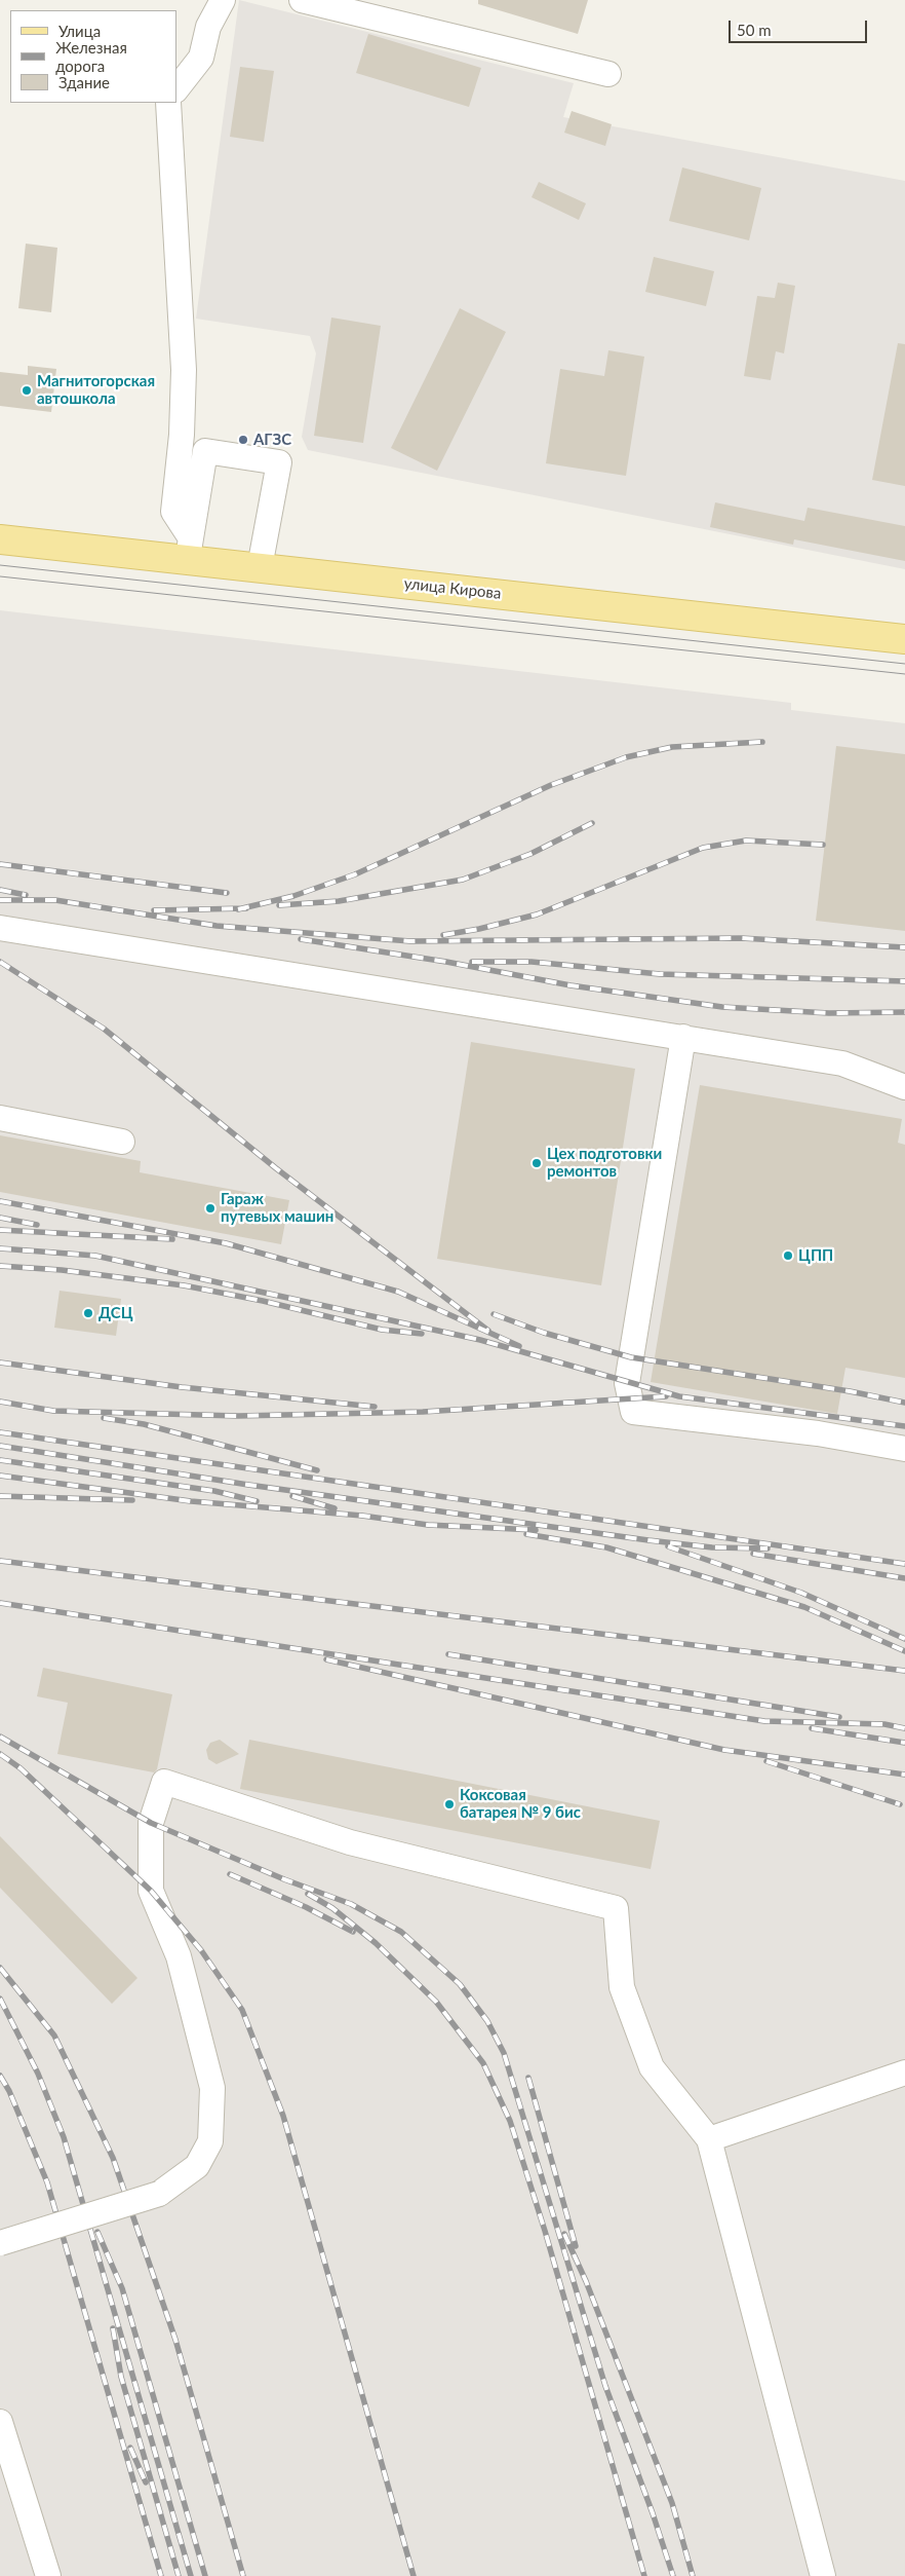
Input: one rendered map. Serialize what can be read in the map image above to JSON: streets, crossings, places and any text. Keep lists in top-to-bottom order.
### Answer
{
  "streets": {
    "main road": ["улица Кирова"]
  },
  "places": [
    "Магнитогорская автошкола",
    "АГЗС",
    "Цех подготовки ремонтов",
    "Гараж путевых машин",
    "ЦПП",
    "ДСЦ",
    "Коксовая батарея № 9 бис"
  ],
  "legend": ["Улица", "Железная дорога", "Здание"],
  "scale_bar": "50 m"
}
